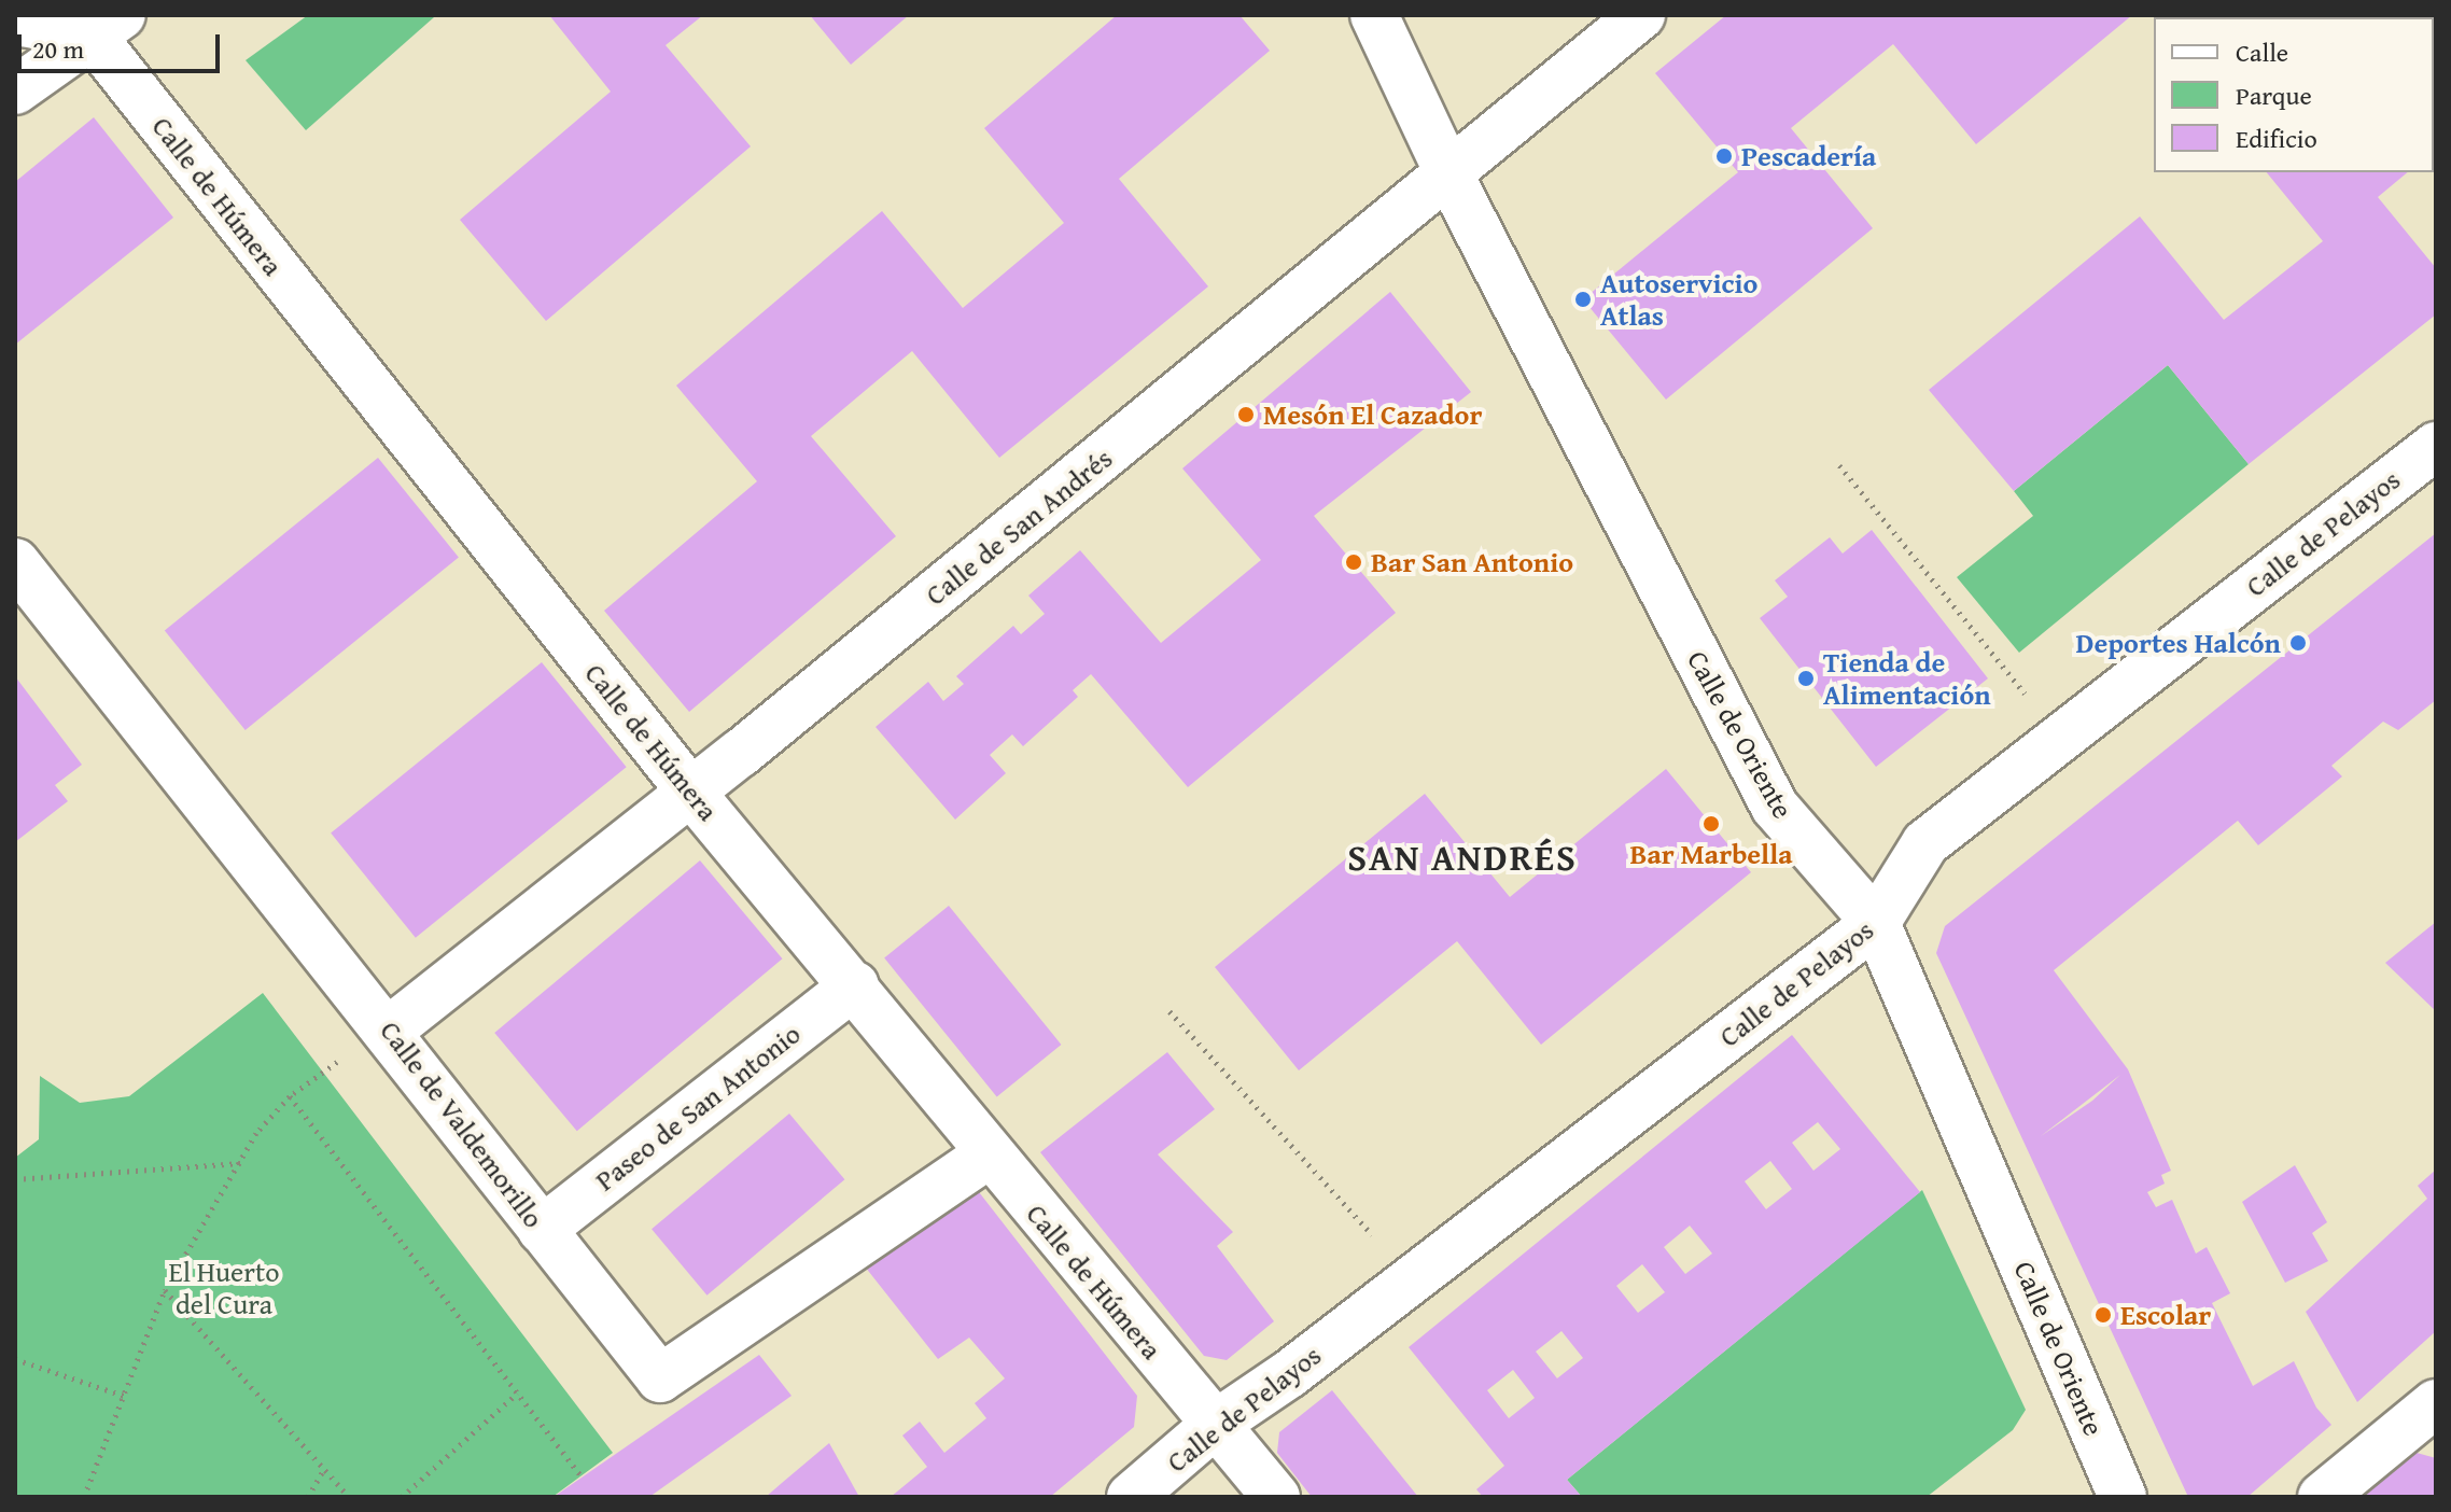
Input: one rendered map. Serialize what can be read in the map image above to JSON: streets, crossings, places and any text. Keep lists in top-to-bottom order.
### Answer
{
  "streets": {
    "street": [
      "Calle de Húmera",
      "Calle de San Andrés",
      "Calle de Pelayos",
      "Calle de Oriente",
      "Paseo de San Antonio",
      "Calle de Valdemorillo"
    ]
  },
  "crossings": [
    ["Calle de Húmera", "Calle de San Andrés"],
    ["Calle de Húmera", "Calle de Pelayos"],
    ["Calle de Húmera", "Paseo de San Antonio"],
    ["Calle de Húmera", "Calle de Valdemorillo"],
    ["Calle de San Andrés", "Calle de Oriente"],
    ["Calle de San Andrés", "Calle de Valdemorillo"],
    ["Calle de Pelayos", "Calle de Oriente"],
    ["Paseo de San Antonio", "Calle de Valdemorillo"]
  ],
  "districts": ["SAN ANDRÉS"],
  "parks": ["El Huerto del Cura"],
  "places": [
    "Pescadería",
    "Autoservicio Atlas",
    "Mesón El Cazador",
    "Bar San Antonio",
    "Deportes Halcón",
    "Tienda de Alimentación",
    "Bar Marbella",
    "Escolar"
  ],
  "legend": ["Calle", "Parque", "Edificio"],
  "scale_bar": "20 m"
}
